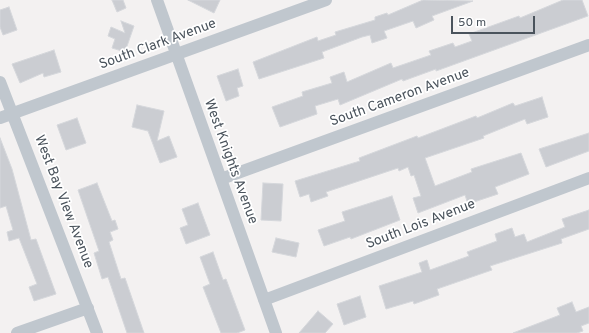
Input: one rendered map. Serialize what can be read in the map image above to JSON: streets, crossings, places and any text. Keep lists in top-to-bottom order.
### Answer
{
  "streets": {
    "street": [
      "South Clark Avenue",
      "South Cameron Avenue",
      "West Knights Avenue",
      "West Bay View Avenue",
      "South Lois Avenue"
    ]
  },
  "crossings": [
    ["South Clark Avenue", "West Knights Avenue"],
    ["South Clark Avenue", "West Bay View Avenue"],
    ["South Cameron Avenue", "West Knights Avenue"],
    ["West Knights Avenue", "South Lois Avenue"]
  ],
  "scale_bar": "50 m"
}
